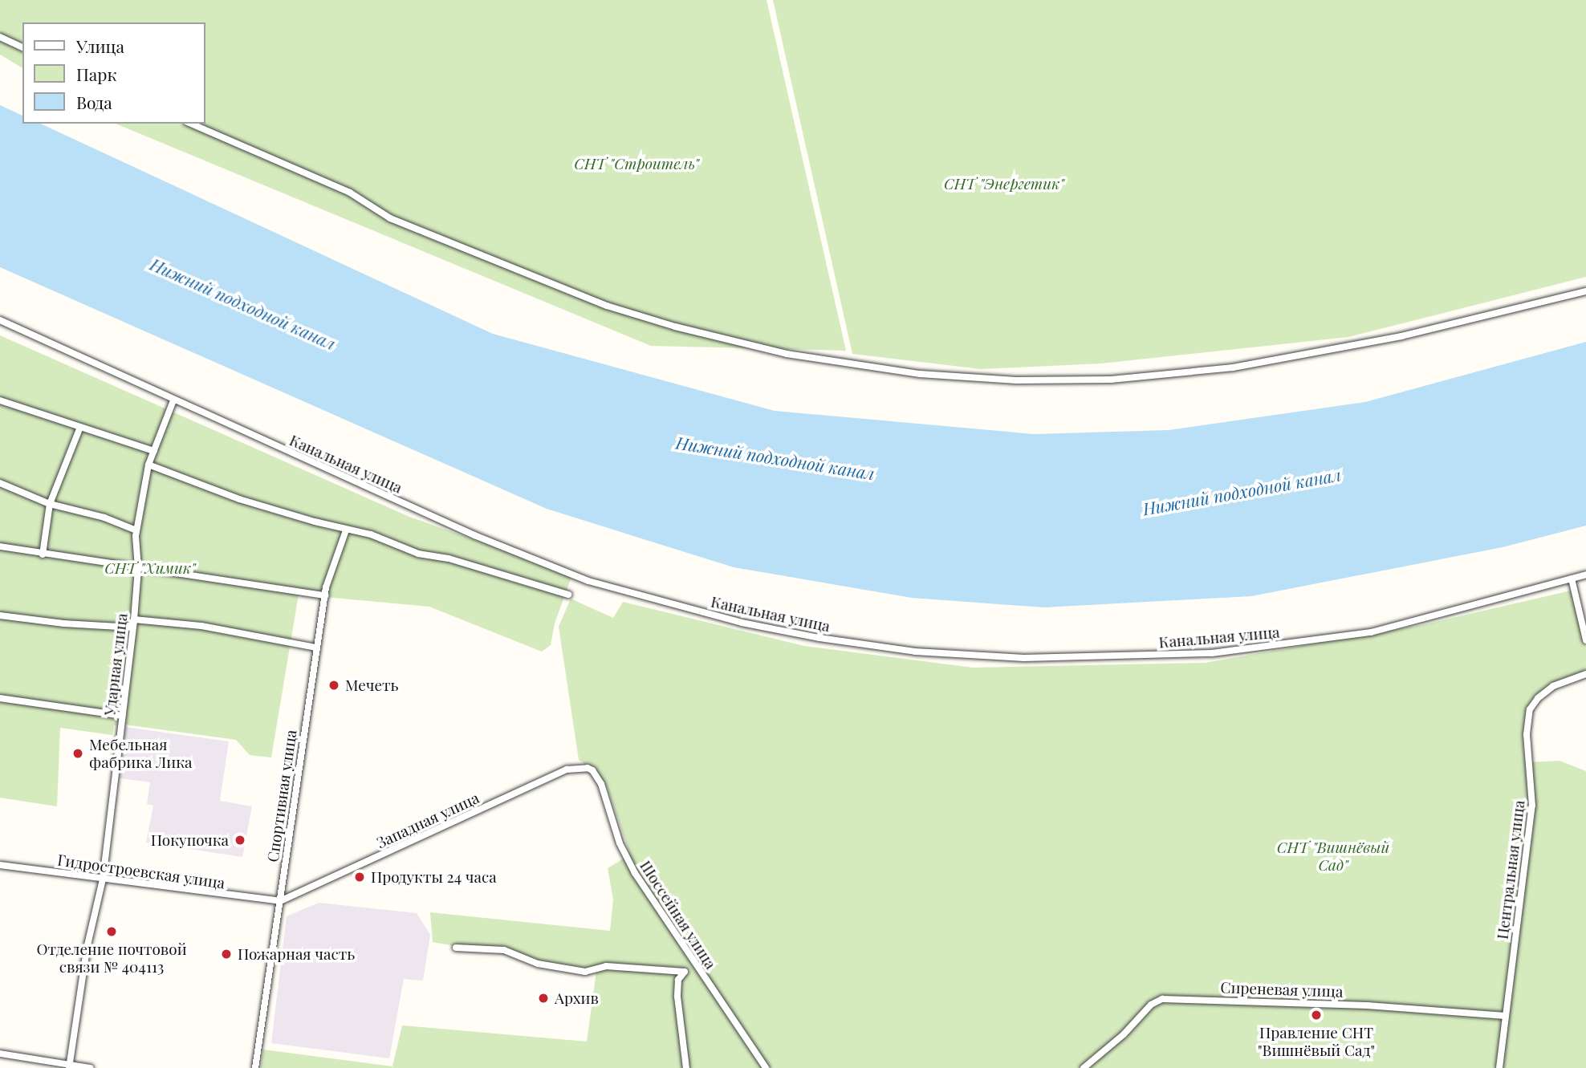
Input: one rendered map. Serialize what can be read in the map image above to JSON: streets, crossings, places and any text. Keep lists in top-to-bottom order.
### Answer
{
  "streets": {
    "street": [
      "Канальная улица",
      "Ударная улица",
      "Спортивная улица",
      "Западная улица",
      "Центральная улица",
      "Гидростроевская улица",
      "Шоссейная улица",
      "Сиреневая улица"
    ]
  },
  "crossings": [
    ["Канальная улица", "Ударная улица"],
    ["Ударная улица", "Гидростроевская улица"],
    ["Спортивная улица", "Западная улица"],
    ["Спортивная улица", "Гидростроевская улица"],
    ["Западная улица", "Гидростроевская улица"],
    ["Западная улица", "Шоссейная улица"],
    ["Центральная улица", "Сиреневая улица"]
  ],
  "water": ["Нижний подходной канал"],
  "parks": [
    "СНТ \"Строитель\"",
    "СНТ \"Энергетик\"",
    "СНТ \"Химик\"",
    "СНТ \"Вишнёвый Сад\""
  ],
  "places": [
    "Мечеть",
    "Мебельная фабрика Лика",
    "Покупочка",
    "Продукты 24 часа",
    "Отделение почтовой связи № 404113",
    "Пожарная часть",
    "Архив",
    "Правление СНТ \"Вишнёвый Сад\""
  ],
  "legend": ["Улица", "Парк", "Вода"]
}
